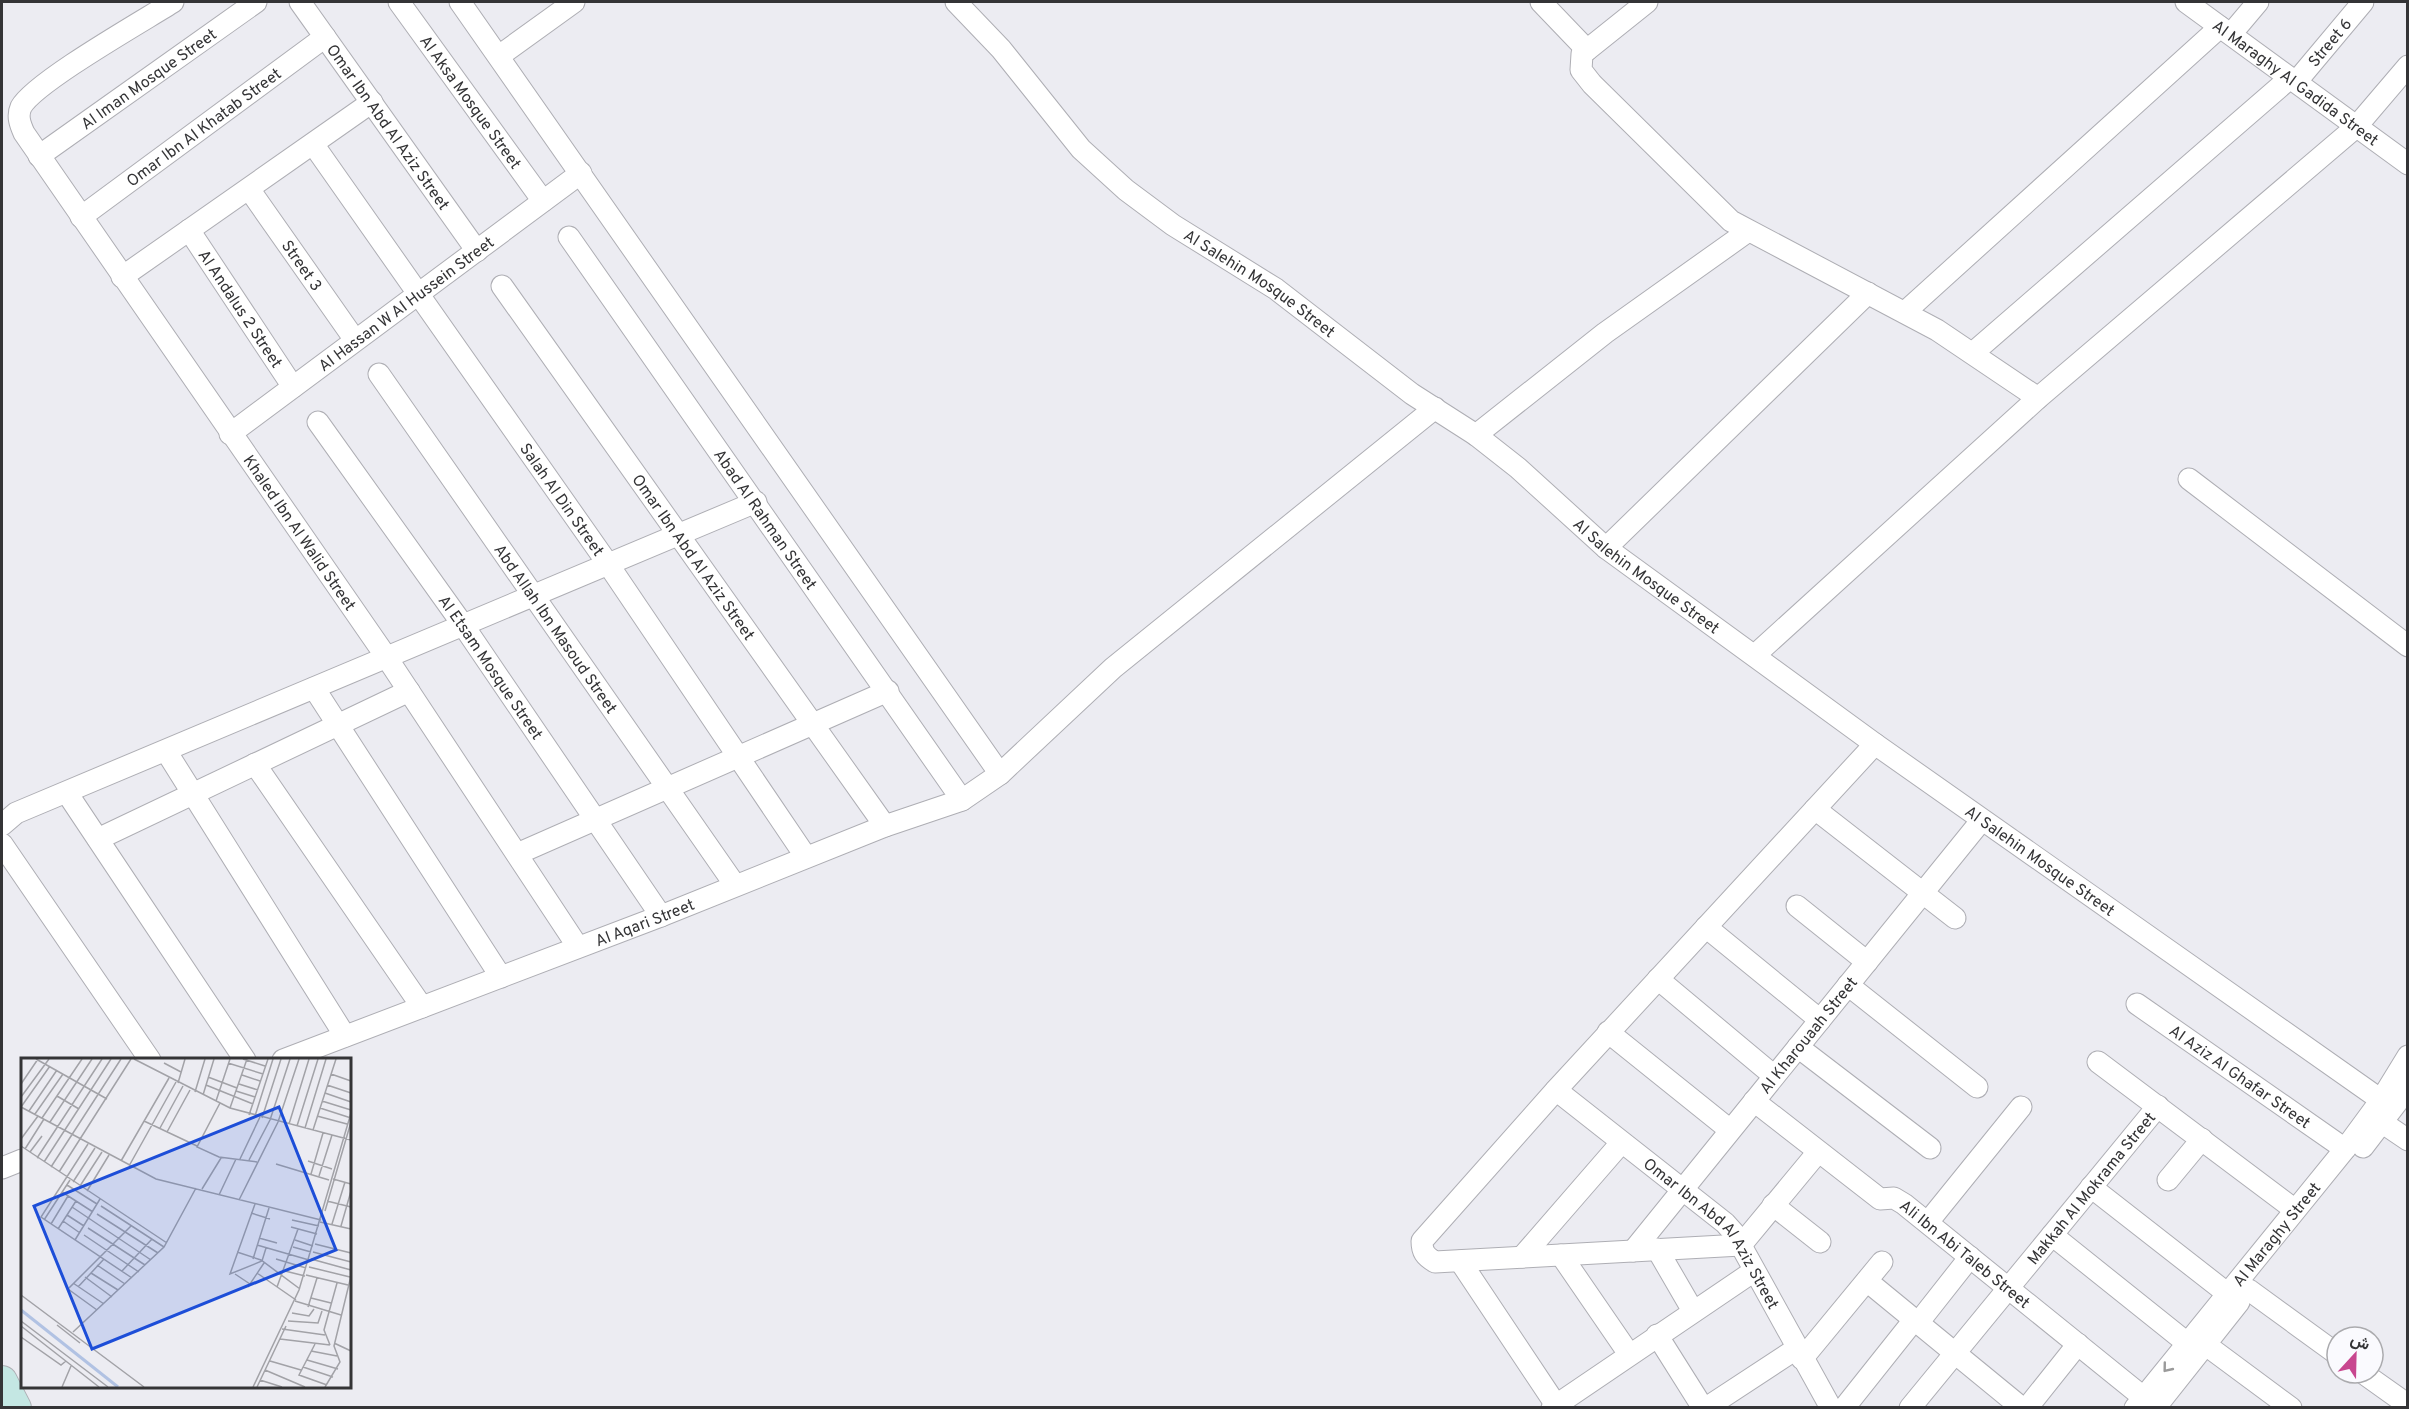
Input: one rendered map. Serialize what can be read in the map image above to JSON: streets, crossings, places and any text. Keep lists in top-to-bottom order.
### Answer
{
  "streets": {
    "street": [
      "Street 6",
      "Al Iman Mosque Street",
      "Al Maraghy Al Gadida Street",
      "Al Aksa Mosque Street",
      "Omar Ibn Abd Al Aziz Street",
      "Omar Ibn Al Khatab Street",
      "Street 3",
      "Al Salehin Mosque Street",
      "Al Hassan W Al Hussein Street",
      "Al Andalus 2 Street",
      "Salah Al Din Street",
      "Abad Al Rahman Street",
      "Khaled Ibn Al Walid Street",
      "Abd Allah Ibn Masoud Street",
      "Al Etsam Mosque Street",
      "Al Aqari Street",
      "Al Kharouaah Street",
      "Al Aziz Al Ghafar Street",
      "Makkah Al Mokrama Street",
      "Al Maraghy Street",
      "Ali Ibn Abi Taleb Street"
    ]
  },
  "crossings": [
    ["Street 6", "Al Maraghy Al Gadida Street"],
    ["Al Iman Mosque Street", "Khaled Ibn Al Walid Street"],
    ["Al Aksa Mosque Street", "Al Hassan W Al Hussein Street"],
    ["Omar Ibn Abd Al Aziz Street", "Omar Ibn Al Khatab Street"],
    ["Omar Ibn Abd Al Aziz Street", "Al Hassan W Al Hussein Street"],
    ["Omar Ibn Abd Al Aziz Street", "Al Aqari Street"],
    ["Omar Ibn Abd Al Aziz Street", "Al Kharouaah Street"],
    ["Omar Ibn Al Khatab Street", "Khaled Ibn Al Walid Street"],
    ["Street 3", "Al Hassan W Al Hussein Street"],
    ["Al Salehin Mosque Street", "Al Aqari Street"],
    ["Al Salehin Mosque Street", "Al Kharouaah Street"],
    ["Al Salehin Mosque Street", "Al Maraghy Street"],
    ["Al Hassan W Al Hussein Street", "Al Andalus 2 Street"],
    ["Al Hassan W Al Hussein Street", "Salah Al Din Street"],
    ["Al Hassan W Al Hussein Street", "Khaled Ibn Al Walid Street"],
    ["Salah Al Din Street", "Al Aqari Street"],
    ["Abad Al Rahman Street", "Al Aqari Street"],
    ["Khaled Ibn Al Walid Street", "Al Aqari Street"],
    ["Abd Allah Ibn Masoud Street", "Al Aqari Street"],
    ["Al Etsam Mosque Street", "Al Aqari Street"],
    ["Al Kharouaah Street", "Ali Ibn Abi Taleb Street"],
    ["Al Aziz Al Ghafar Street", "Al Maraghy Street"],
    ["Makkah Al Mokrama Street", "Ali Ibn Abi Taleb Street"],
    ["Al Maraghy Street", "Ali Ibn Abi Taleb Street"]
  ],
  "north": "top"
}
